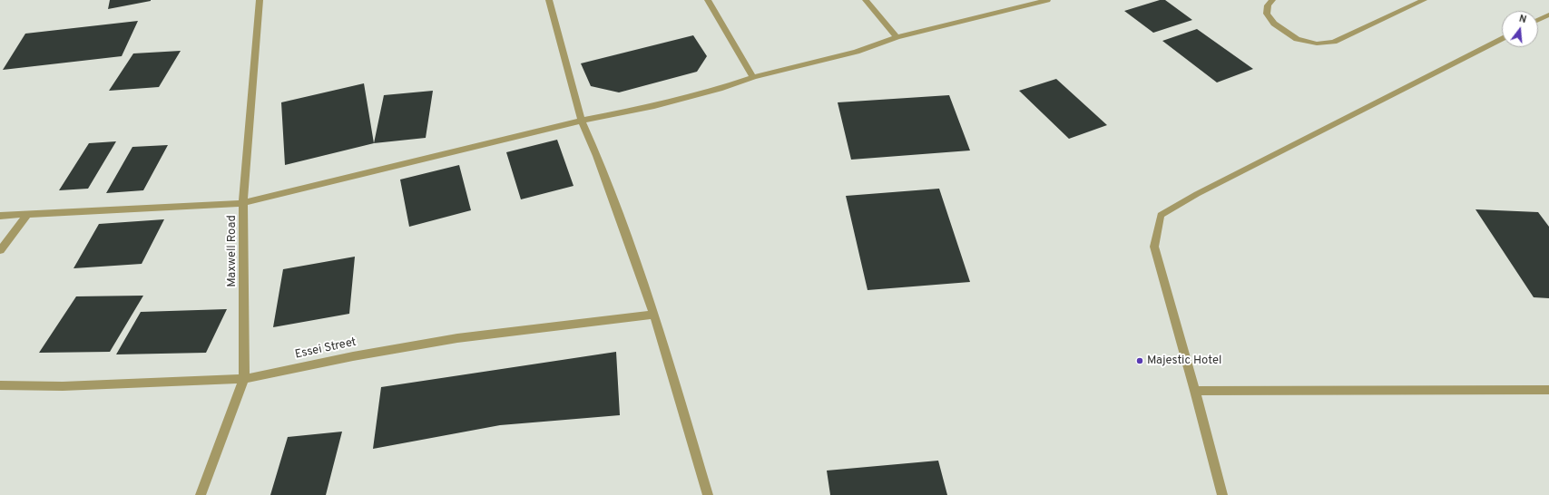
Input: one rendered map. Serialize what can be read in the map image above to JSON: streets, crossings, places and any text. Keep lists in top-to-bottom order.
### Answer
{
  "streets": {
    "street": ["Maxwell Road", "Essei Street"]
  },
  "crossings": [
    ["Maxwell Road", "Essei Street"]
  ],
  "places": ["Majestic Hotel"],
  "north": "top"
}
